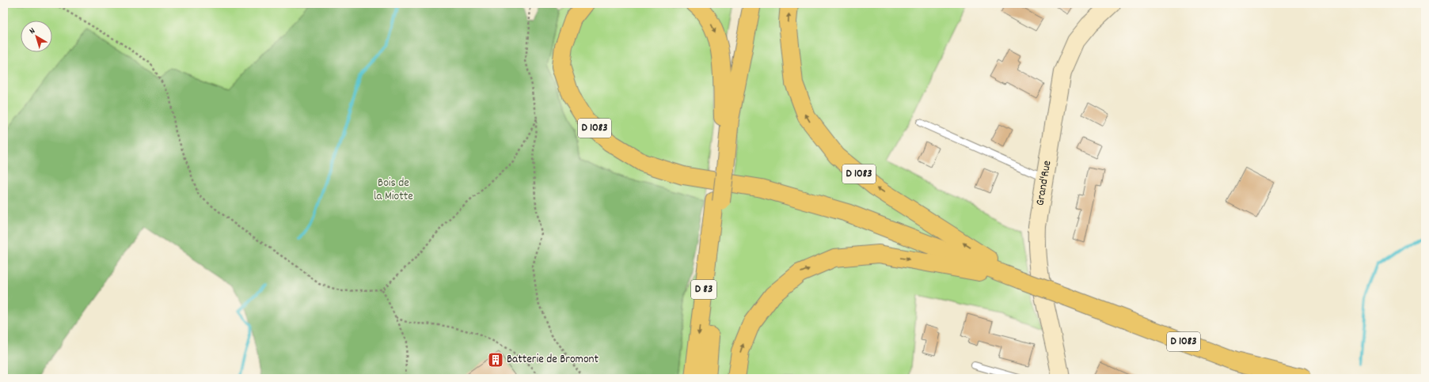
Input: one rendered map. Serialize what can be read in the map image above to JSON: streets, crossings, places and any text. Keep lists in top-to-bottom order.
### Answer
{
  "streets": {
    "main road": ["D 1083", "D 83"],
    "street": ["Grand'Rue"]
  },
  "parks": ["Bois de la Miotte"],
  "places": {
    "building": ["Batterie de Bromont"]
  },
  "north": "top left"
}
